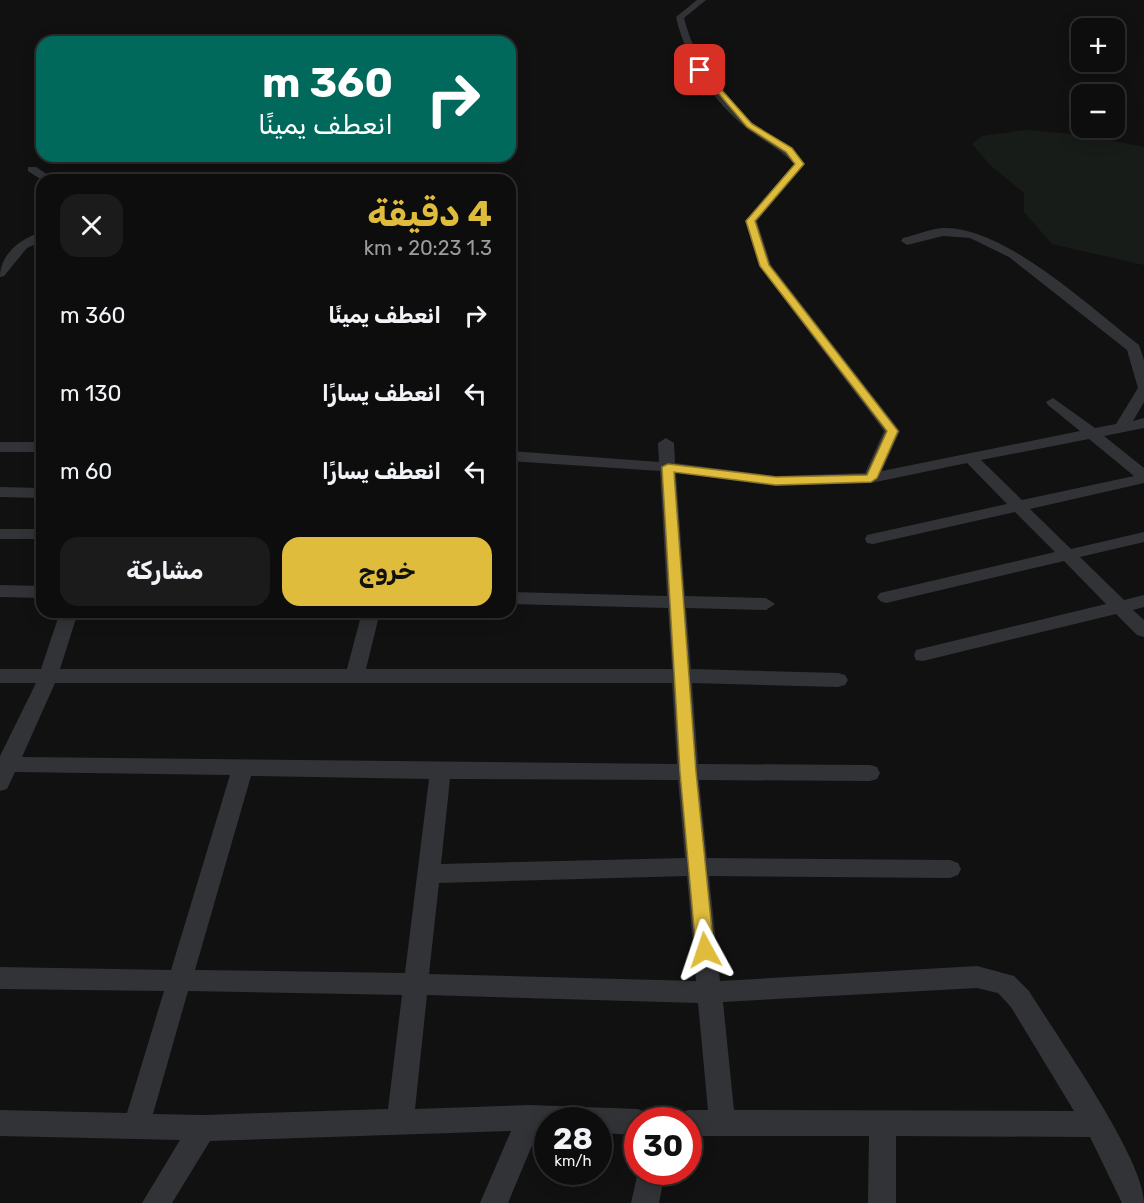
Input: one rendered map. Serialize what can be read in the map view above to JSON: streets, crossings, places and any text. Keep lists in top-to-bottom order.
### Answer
{
  "page": {
    "map_buttons": ["+", "−"],
    "turn": ["360 m", "انعطف يمينًا"],
    "heading": ["4 دقيقة", "1.3 km · 20:23"],
    "list": [
      {
        "name": "انعطف يمينًا",
        "value": "360 m"
      },
      {
        "name": "انعطف يسارًا",
        "value": "130 m"
      },
      {
        "name": "انعطف يسارًا",
        "value": "60 m"
      }
    ],
    "buttons": ["خروج", "مشاركة"],
    "speed": "28 km/h",
    "limit": "30"
  }
}
